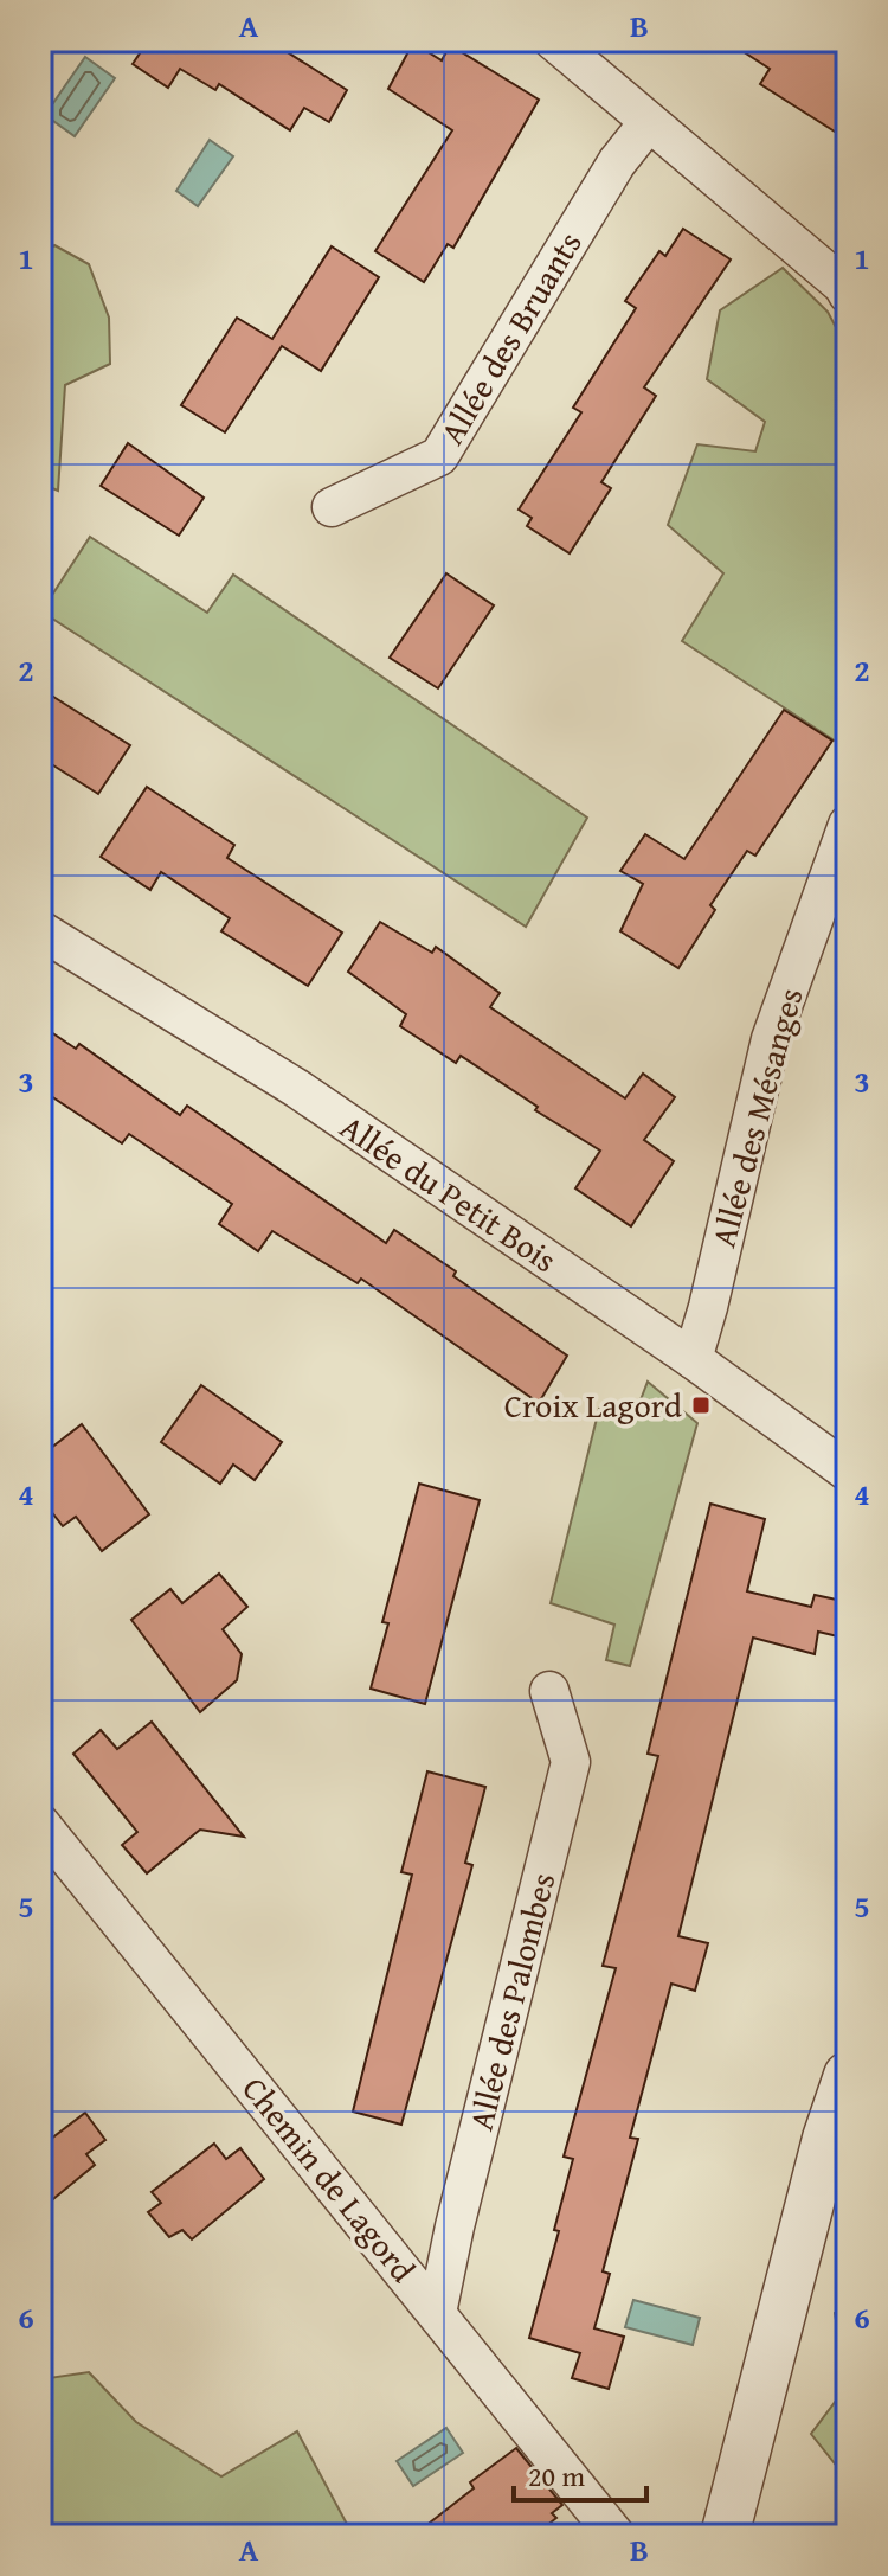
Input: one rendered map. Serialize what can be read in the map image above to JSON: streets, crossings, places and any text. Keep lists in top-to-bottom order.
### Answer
{
  "streets": {
    "street": [
      "Allée des Bruants",
      "Allée des Mésanges",
      "Allée du Petit Bois",
      "Allée des Palombes",
      "Chemin de Lagord"
    ]
  },
  "crossings": [
    ["Allée des Mésanges", "Allée du Petit Bois"],
    ["Allée des Palombes", "Chemin de Lagord"]
  ],
  "places": {
    "transit": ["Croix Lagord"]
  },
  "scale_bar": "20 m",
  "grid": {
    "columns": ["A", "B"],
    "rows": [
      "1",
      "2",
      "3",
      "4",
      "5",
      "6"
    ]
  }
}
